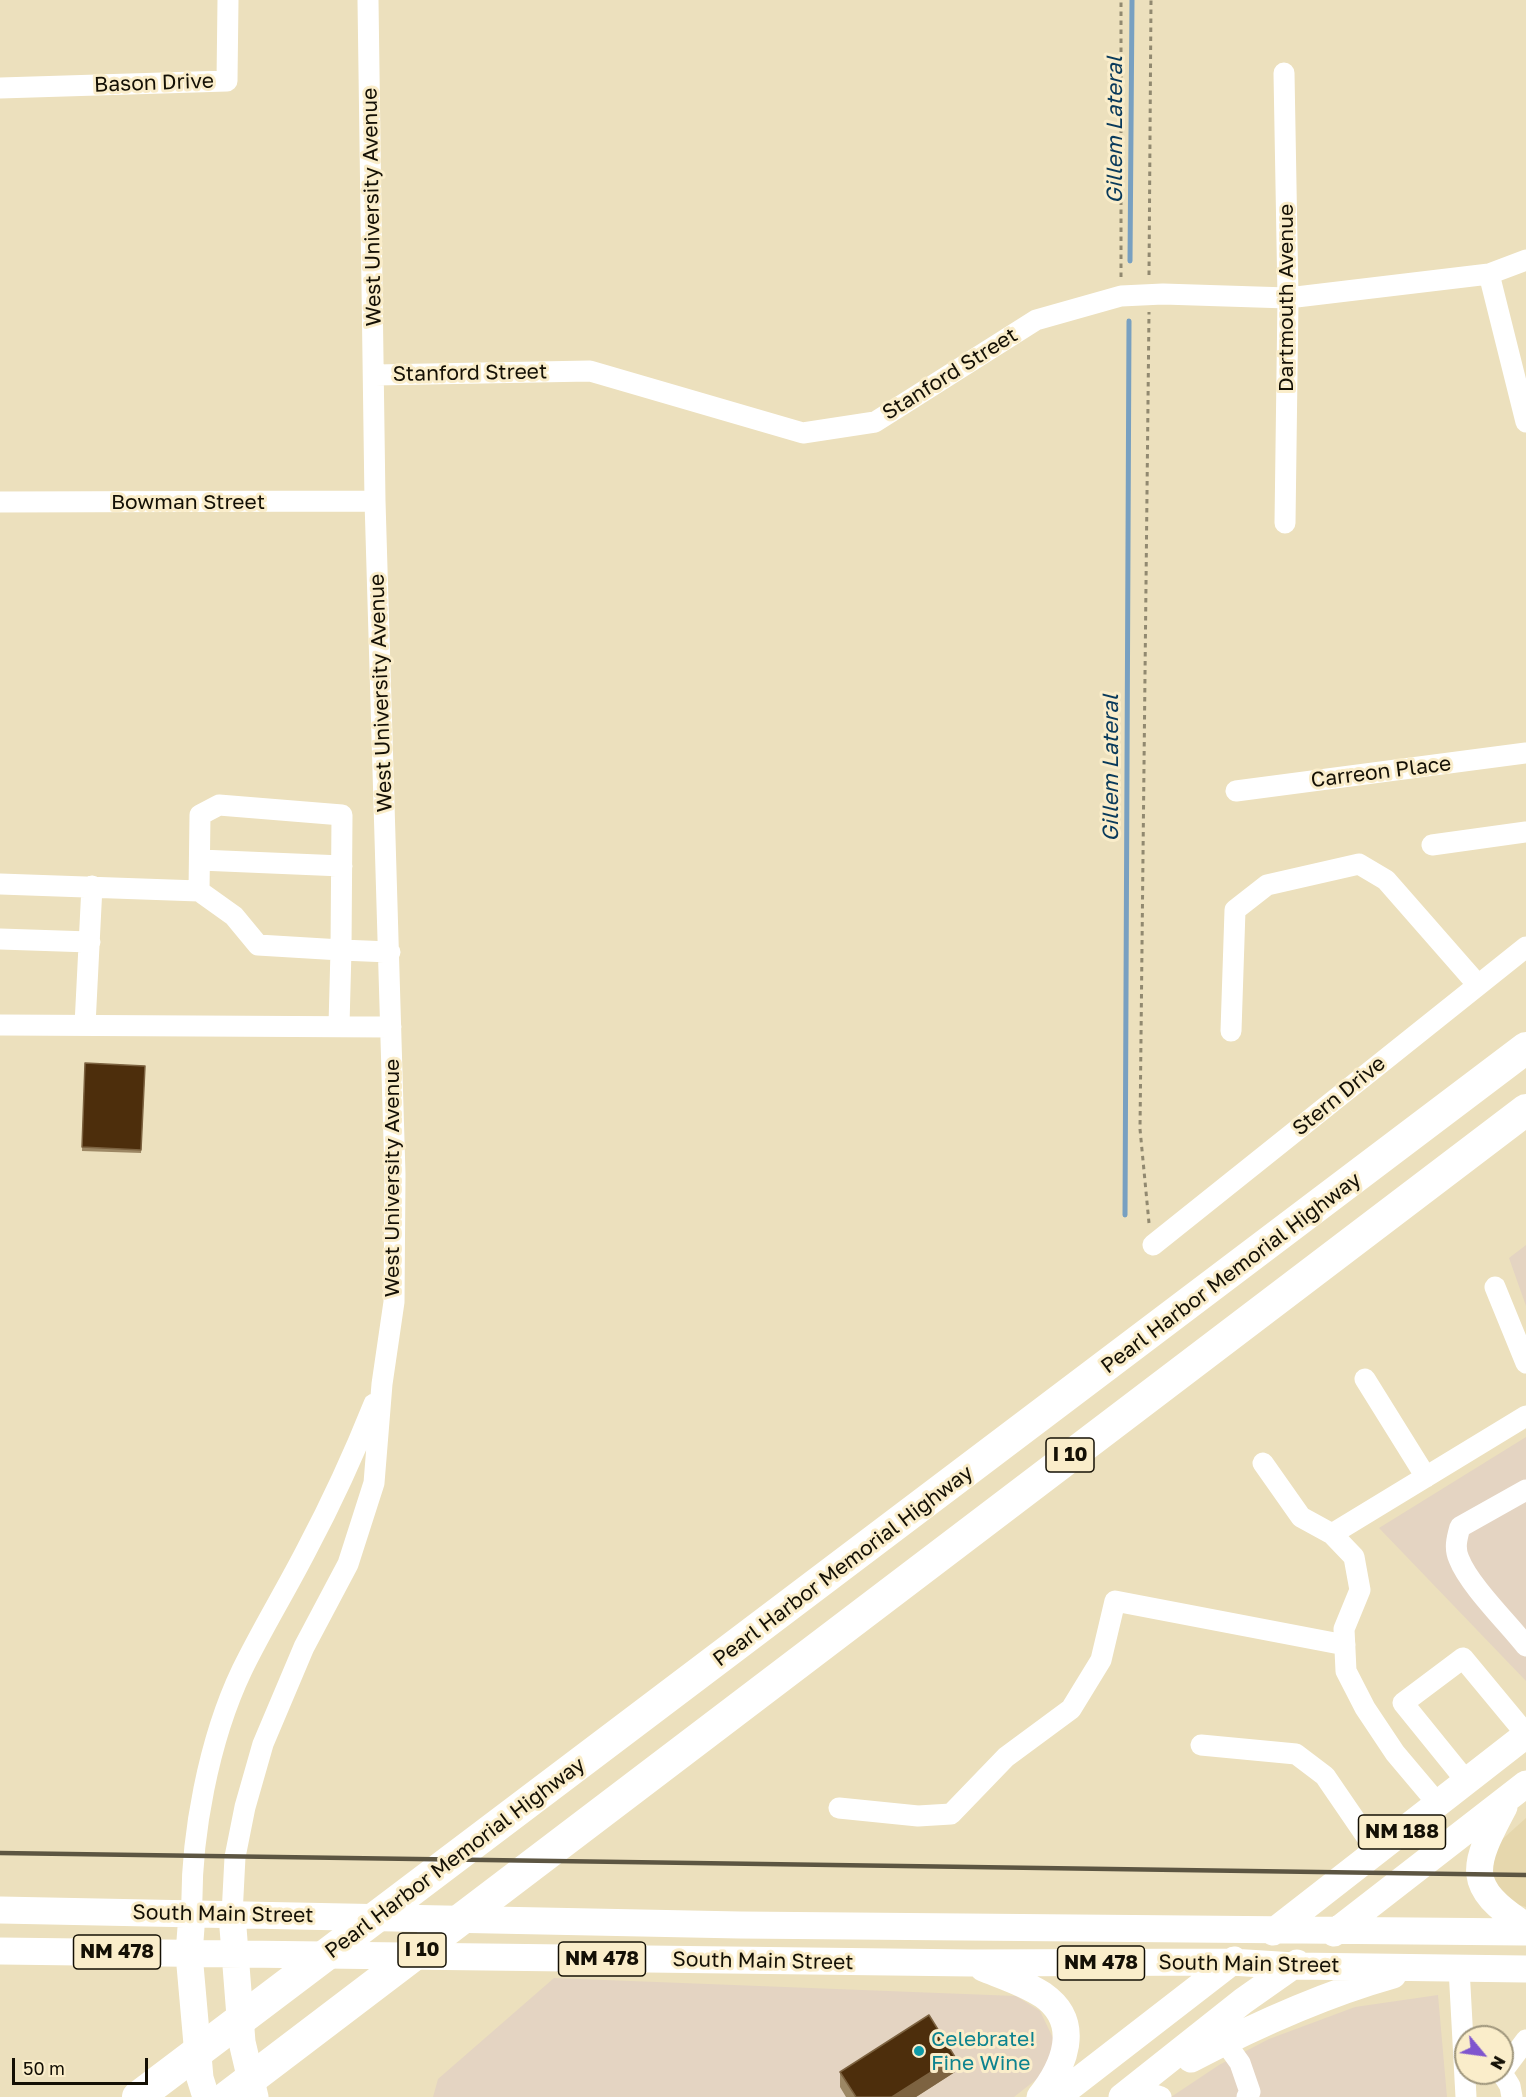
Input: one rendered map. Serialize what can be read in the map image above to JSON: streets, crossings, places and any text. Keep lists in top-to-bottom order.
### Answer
{
  "streets": {
    "highway": ["Pearl Harbor Memorial Highway", "I 10"],
    "main road": [
      "West University Avenue",
      "NM 188",
      "South Main Street",
      "NM 478"
    ],
    "street": [
      "Bason Drive",
      "Dartmouth Avenue",
      "Stanford Street",
      "Bowman Street",
      "Carreon Place",
      "Stern Drive"
    ]
  },
  "crossings": [
    ["West University Avenue", "Stanford Street"],
    ["West University Avenue", "Bowman Street"],
    ["West University Avenue", "South Main Street"],
    ["Dartmouth Avenue", "Stanford Street"],
    ["NM 188", "South Main Street"]
  ],
  "water": ["Gillem Lateral"],
  "places": ["Celebrate! Fine Wine"],
  "scale_bar": "50 m",
  "north": "bottom right"
}
